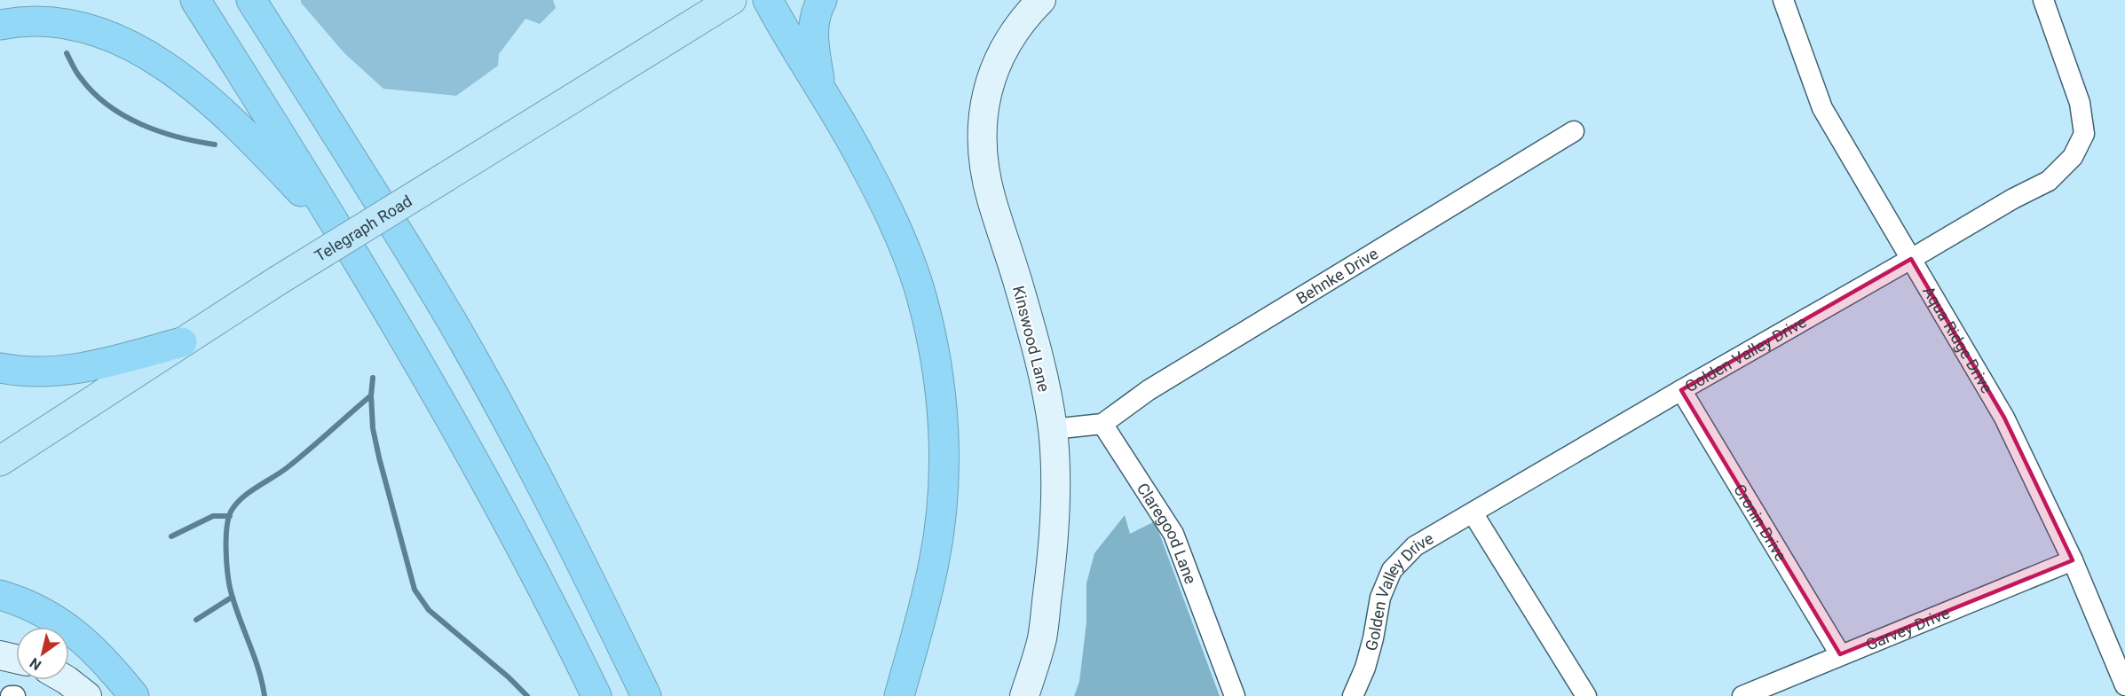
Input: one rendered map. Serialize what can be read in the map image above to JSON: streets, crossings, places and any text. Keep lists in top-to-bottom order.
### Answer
{
  "streets": {
    "main road": ["Telegraph Road"],
    "street": [
      "Behnke Drive",
      "Kinswood Lane",
      "Aqua Ridge Drive",
      "Golden Valley Drive",
      "Cronin Drive",
      "Claregood Lane",
      "Garvey Drive"
    ]
  },
  "crossings": [
    ["Behnke Drive", "Claregood Lane"],
    ["Aqua Ridge Drive", "Golden Valley Drive"],
    ["Aqua Ridge Drive", "Garvey Drive"],
    ["Golden Valley Drive", "Cronin Drive"],
    ["Cronin Drive", "Garvey Drive"]
  ],
  "north": "bottom left"
}
